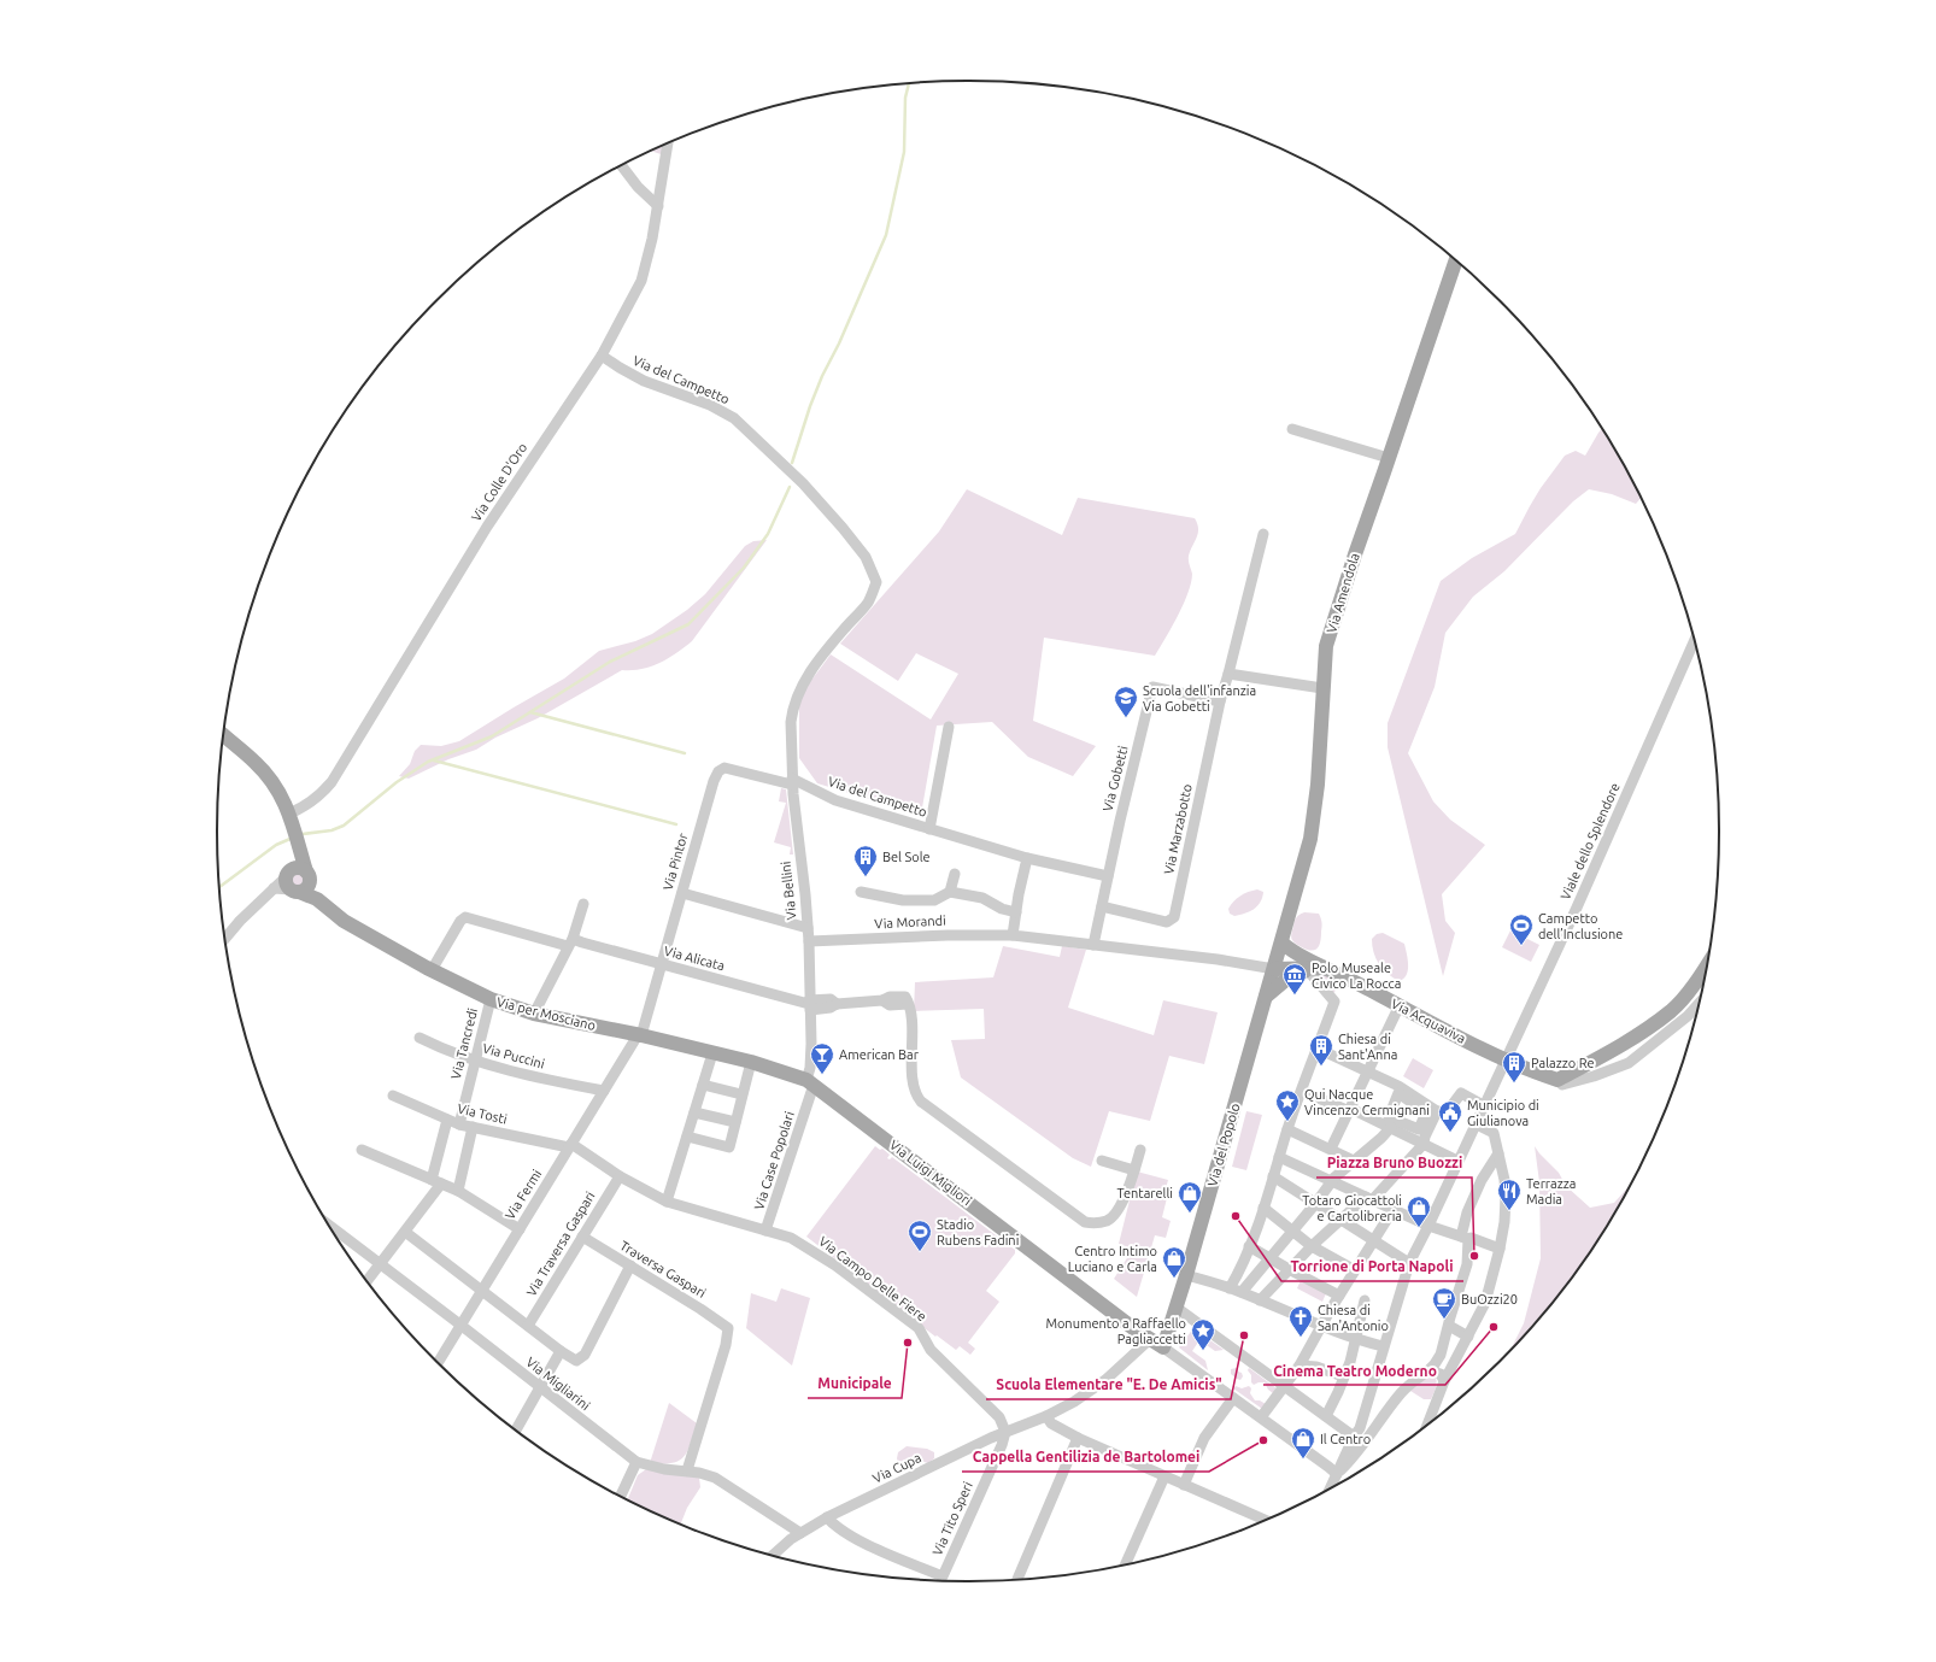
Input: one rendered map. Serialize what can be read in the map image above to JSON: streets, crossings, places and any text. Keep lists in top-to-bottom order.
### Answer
{
  "streets": {
    "main road": [
      "Via Amendola",
      "Via per Mosciano",
      "Via Acquaviva",
      "Via del Popolo",
      "Via Luigi Migliori"
    ],
    "street": [
      "Via del Campetto",
      "Via Colle D'Oro",
      "Via Gobetti",
      "Via Marzabotto",
      "Viale dello Splendore",
      "Via Pintor",
      "Via Bellini",
      "Via Morandi",
      "Via Alicata",
      "Via Tancredi",
      "Via Puccini",
      "Via Tosti",
      "Via Case Popolari",
      "Via Fermi",
      "Via Traversa Gaspari",
      "Traversa Gaspari",
      "Via Campo Delle Fiere",
      "Via Migliarini",
      "Via Cupa",
      "Via Tito Speri"
    ]
  },
  "crossings": [
    ["Via del Campetto", "Via Colle D'Oro"],
    ["Via del Campetto", "Via Gobetti"],
    ["Via del Campetto", "Via Pintor"],
    ["Via del Campetto", "Via Bellini"],
    ["Via Amendola", "Via Acquaviva"],
    ["Via Amendola", "Via del Popolo"],
    ["Via Gobetti", "Via Marzabotto"],
    ["Viale dello Splendore", "Via Acquaviva"],
    ["Via Pintor", "Via Bellini"],
    ["Via Pintor", "Via Alicata"],
    ["Via Pintor", "Via per Mosciano"],
    ["Via Pintor", "Via Fermi"],
    ["Via Bellini", "Via Morandi"],
    ["Via Bellini", "Via Alicata"],
    ["Via Bellini", "Via per Mosciano"],
    ["Via Bellini", "Via Case Popolari"],
    ["Via Bellini", "Via Luigi Migliori"],
    ["Via Alicata", "Via per Mosciano"],
    ["Via per Mosciano", "Via Tancredi"],
    ["Via per Mosciano", "Via Case Popolari"],
    ["Via per Mosciano", "Via Luigi Migliori"],
    ["Via per Mosciano", "Via Fermi"],
    ["Via Acquaviva", "Via del Popolo"],
    ["Via Tancredi", "Via Puccini"],
    ["Via Tancredi", "Via Tosti"],
    ["Via Puccini", "Via Fermi"],
    ["Via Tosti", "Via Fermi"],
    ["Via del Popolo", "Via Luigi Migliori"],
    ["Via Case Popolari", "Via Luigi Migliori"],
    ["Via Case Popolari", "Via Campo Delle Fiere"],
    ["Via Luigi Migliori", "Via Cupa"],
    ["Via Fermi", "Via Migliarini"],
    ["Via Traversa Gaspari", "Traversa Gaspari"],
    ["Traversa Gaspari", "Via Migliarini"],
    ["Via Campo Delle Fiere", "Via Cupa"],
    ["Via Campo Delle Fiere", "Via Tito Speri"],
    ["Via Migliarini", "Via Cupa"],
    ["Via Cupa", "Via Tito Speri"]
  ],
  "places": {
    "school or university": ["Scuola dell'infanzia Via Gobetti"],
    "building": ["Bel Sole", "Chiesa di Sant'Anna", "Palazzo Re"],
    "sports": ["Campetto dell’Inclusione", "Stadio Rubens Fadini"],
    "museum": ["Polo Museale Civico La Rocca"],
    "bar": ["American Bar"],
    "place": ["Qui Nacque Vincenzo Cermignani", "Monumento a Raffaello Pagliaccetti"],
    "public building": ["Municipio di Giulianova"],
    "restaurant": ["Terrazza Madia"],
    "shop": [
      "Tentarelli",
      "Totaro Giocattoli e Cartolibreria",
      "Centro Intimo Luciano e Carla",
      "Il Centro"
    ],
    "other": [
      "Torrione di Porta Napoli",
      "Piazza Bruno Buozzi",
      "Cinema Teatro Moderno",
      "Scuola Elementare \"E. De Amicis\"",
      "Municipale",
      "Cappella Gentilizia de Bartolomei"
    ],
    "cafe": ["BuOzzi20"],
    "church": ["Chiesa di San'Antonio"]
  }
}
